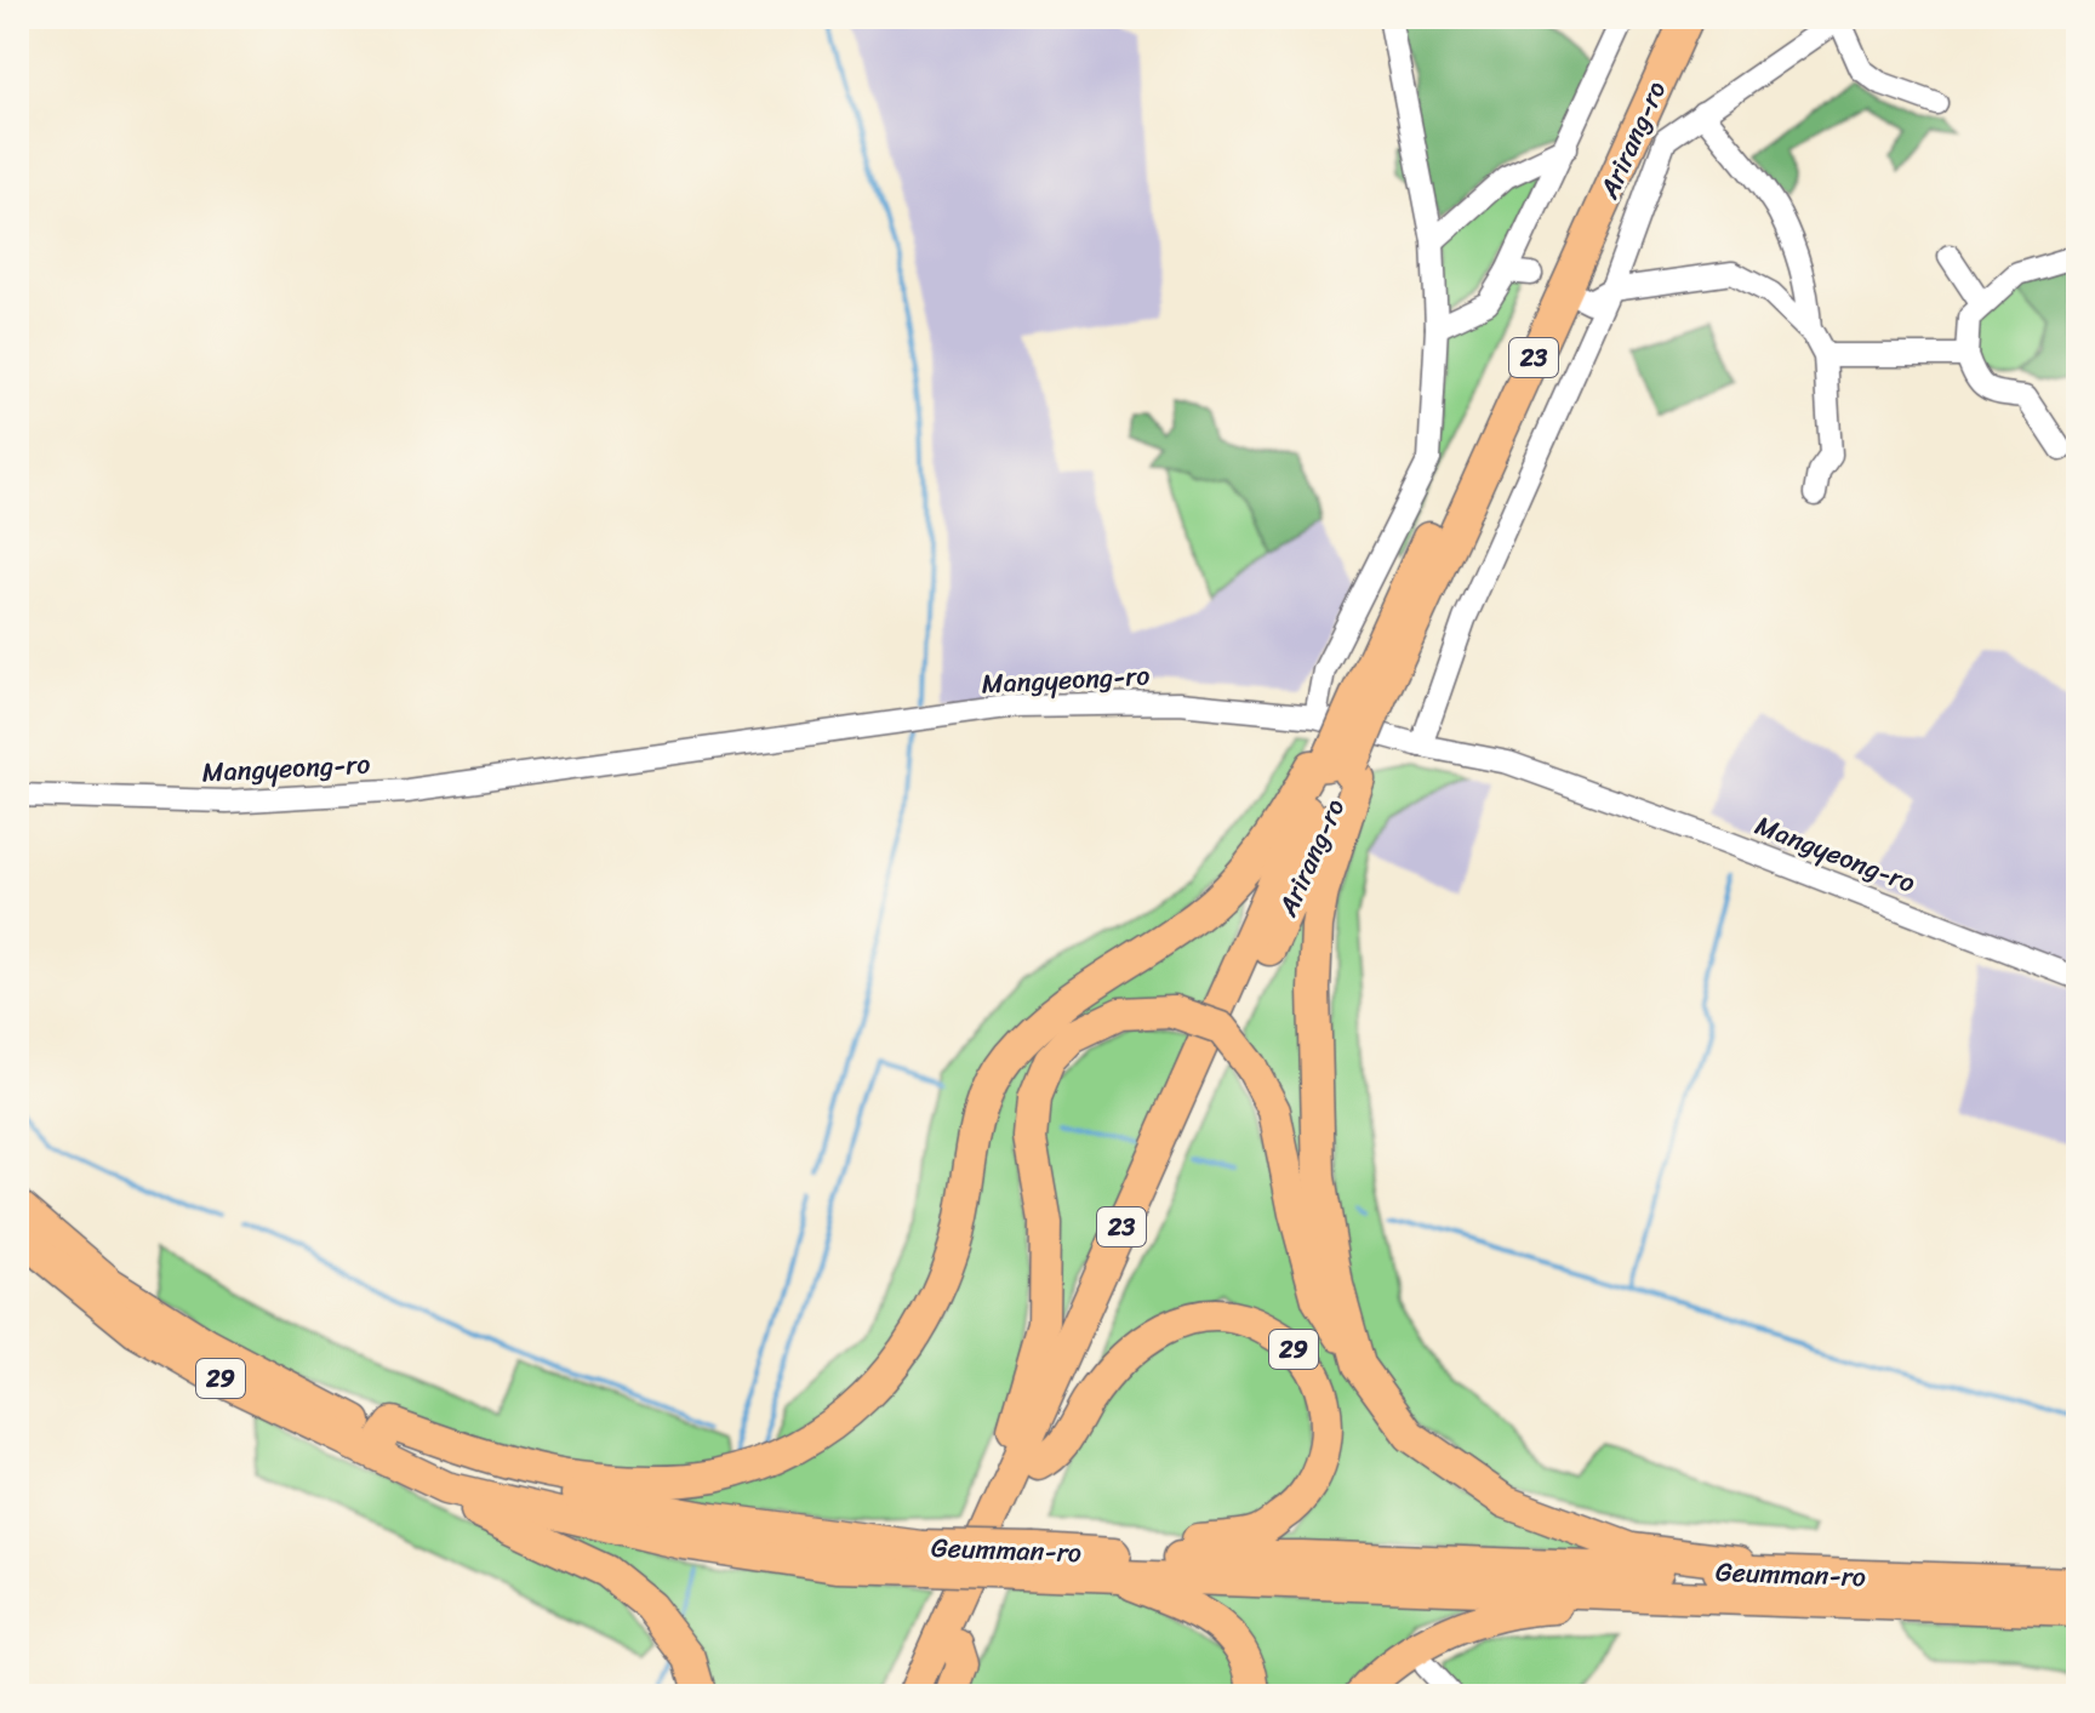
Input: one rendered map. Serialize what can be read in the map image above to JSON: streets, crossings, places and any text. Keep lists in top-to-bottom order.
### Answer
{
  "streets": {
    "highway": [
      "Arirang-ro",
      "23",
      "29",
      "Geumman-ro"
    ],
    "street": ["Mangyeong-ro"]
  },
  "crossings": [
    ["Arirang-ro", "29"],
    ["29", "Geumman-ro"]
  ]
}
